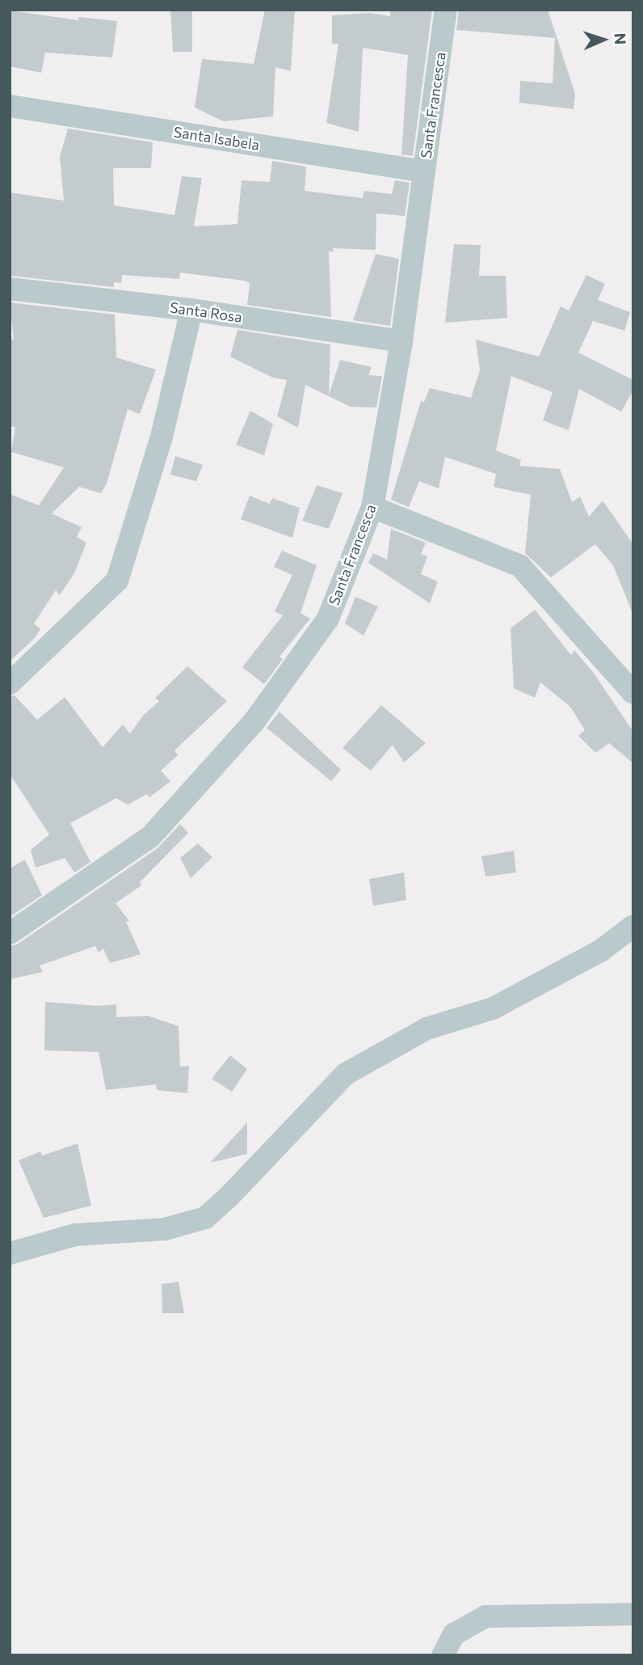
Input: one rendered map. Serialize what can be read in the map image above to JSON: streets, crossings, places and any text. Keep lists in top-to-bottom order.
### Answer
{
  "streets": {
    "street": ["Santa Francesca", "Santa Isabela", "Santa Rosa"]
  },
  "crossings": [
    ["Santa Francesca", "Santa Isabela"],
    ["Santa Francesca", "Santa Rosa"]
  ],
  "north": "right"
}
